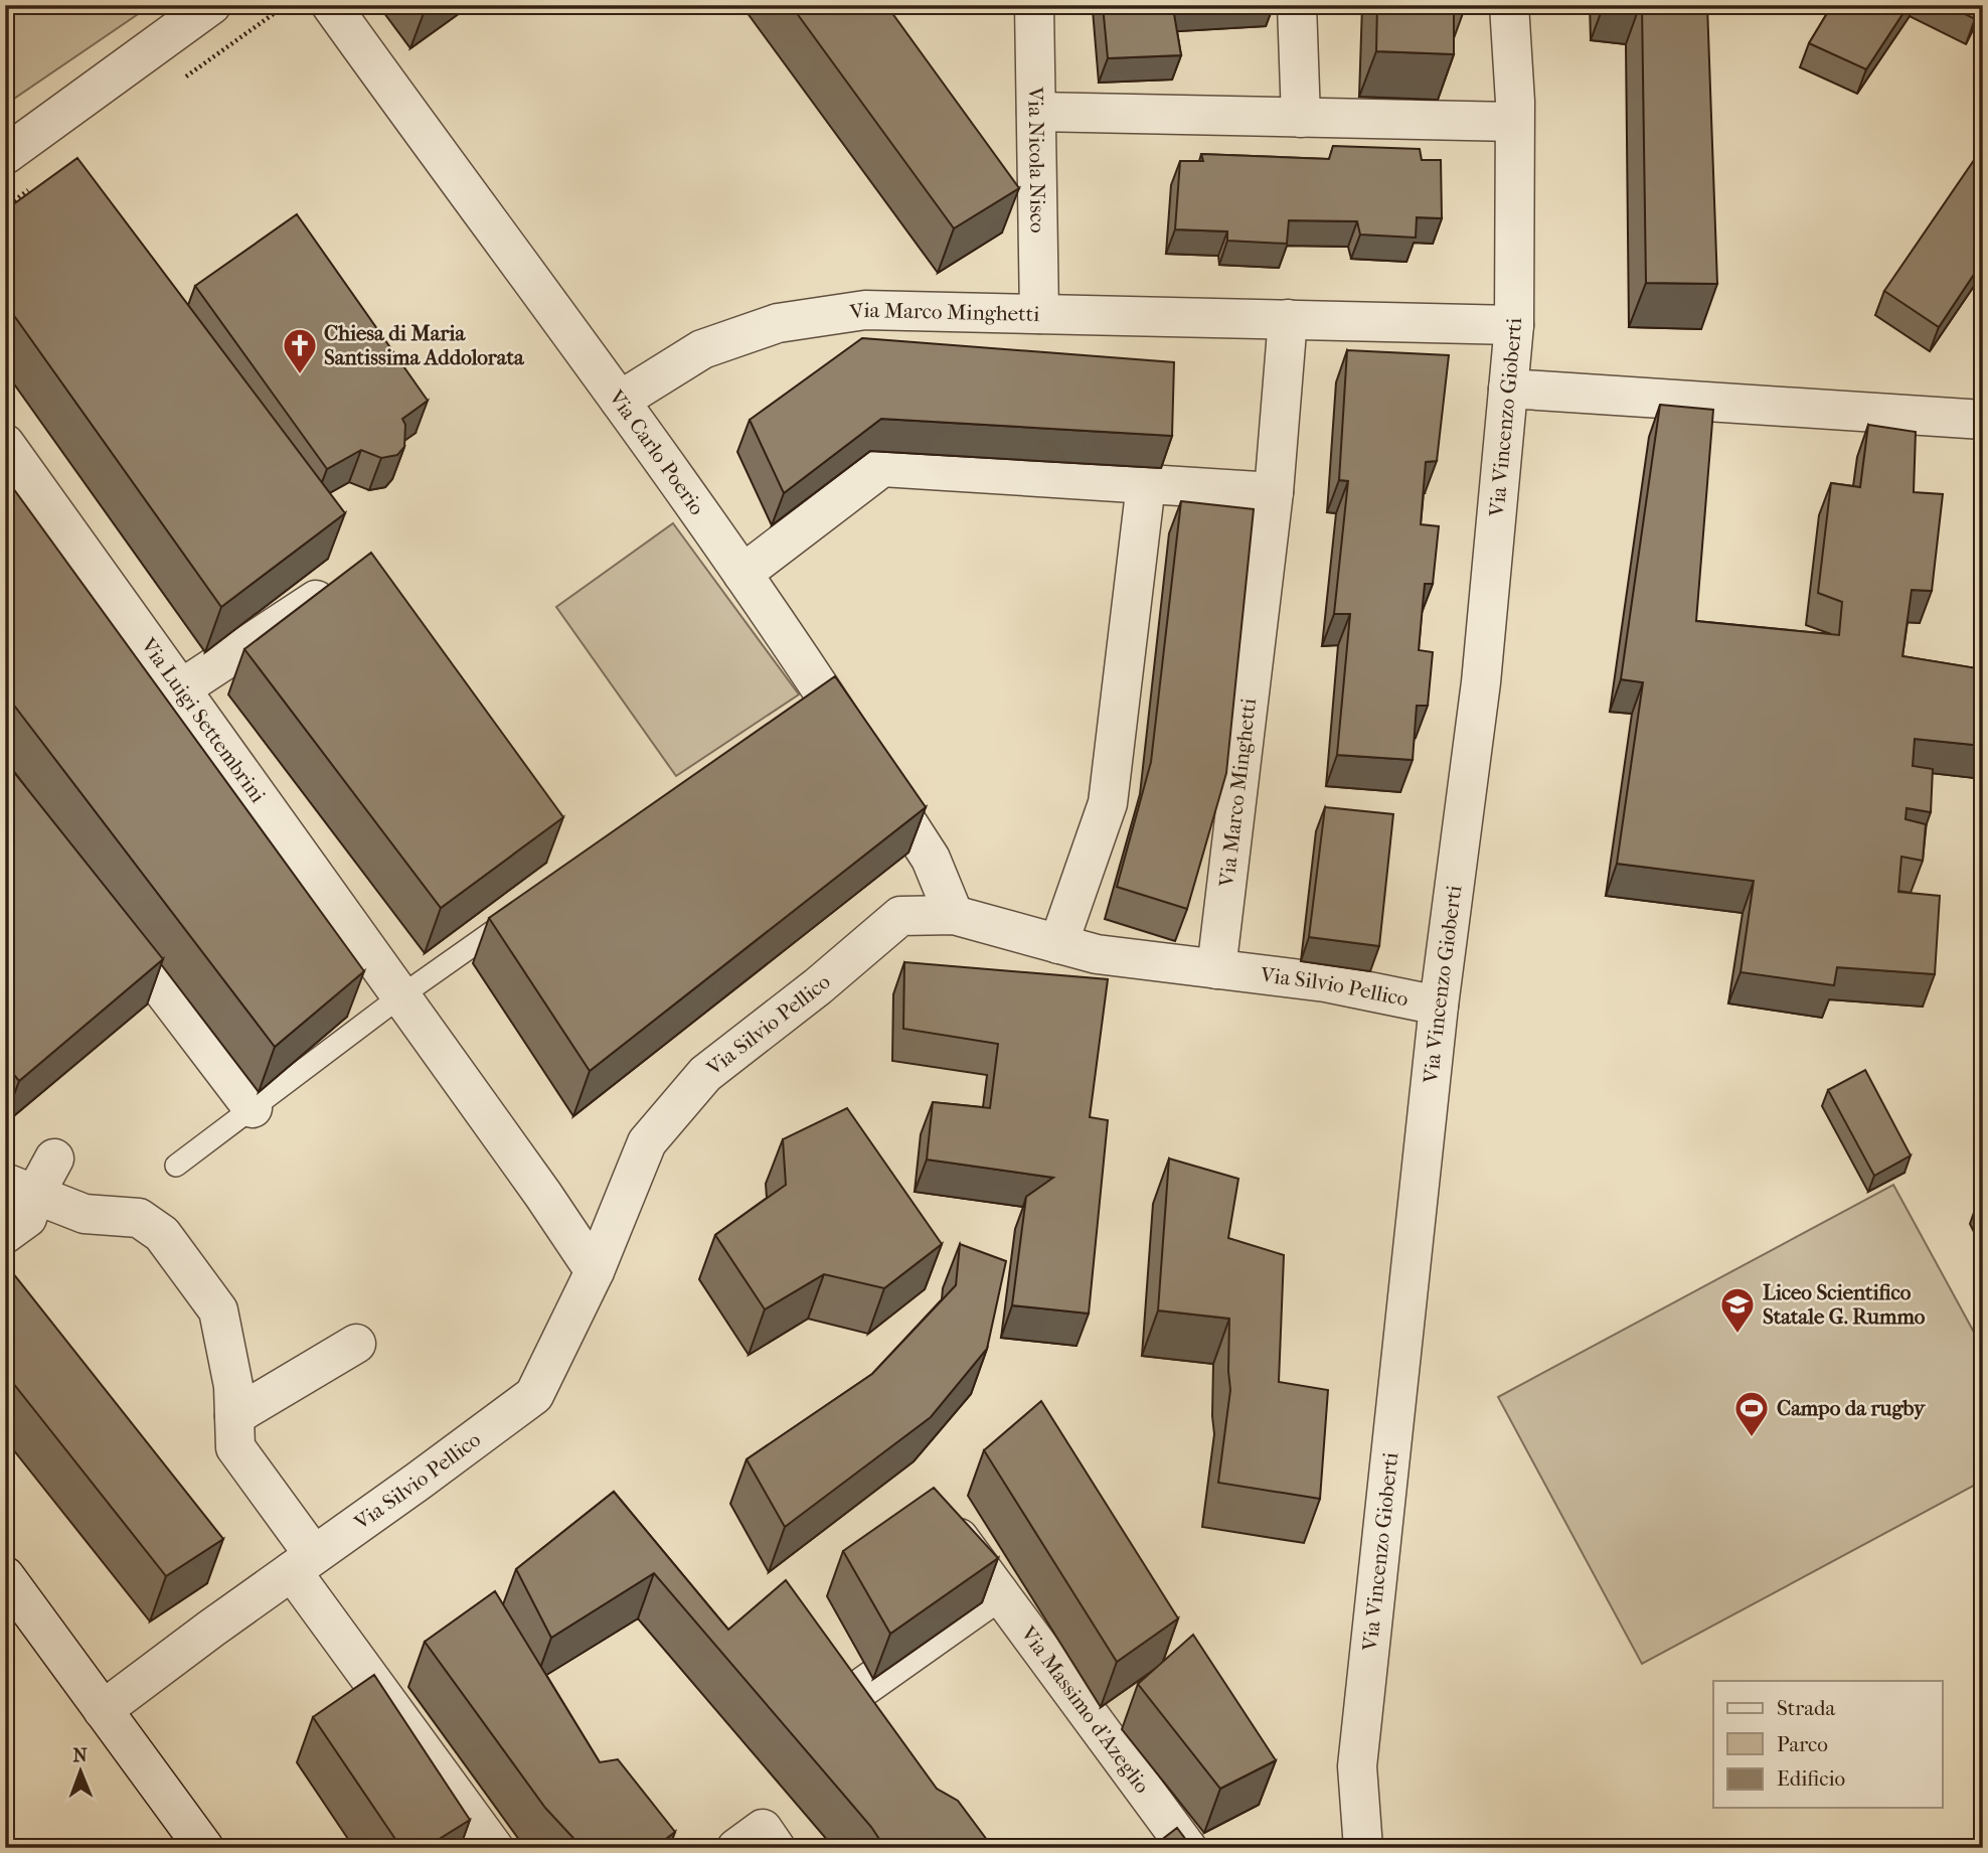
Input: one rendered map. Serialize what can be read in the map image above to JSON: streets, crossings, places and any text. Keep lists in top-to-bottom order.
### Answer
{
  "streets": {
    "street": [
      "Via Nicola Nisco",
      "Via Marco Minghetti",
      "Via Vincenzo Gioberti",
      "Via Carlo Poerio",
      "Via Luigi Settembrini",
      "Via Silvio Pellico",
      "Via Massimo d'Azeglio"
    ]
  },
  "crossings": [
    ["Via Nicola Nisco", "Via Marco Minghetti"],
    ["Via Marco Minghetti", "Via Vincenzo Gioberti"],
    ["Via Marco Minghetti", "Via Carlo Poerio"],
    ["Via Marco Minghetti", "Via Silvio Pellico"],
    ["Via Vincenzo Gioberti", "Via Silvio Pellico"],
    ["Via Carlo Poerio", "Via Silvio Pellico"],
    ["Via Luigi Settembrini", "Via Silvio Pellico"]
  ],
  "places": {
    "church": ["Chiesa di Maria Santissima Addolorata"],
    "school or university": ["Liceo Scientifico Statale G. Rummo"],
    "sports": ["Campo da rugby"]
  },
  "legend": ["Strada", "Parco", "Edificio"],
  "north": "top"
}
